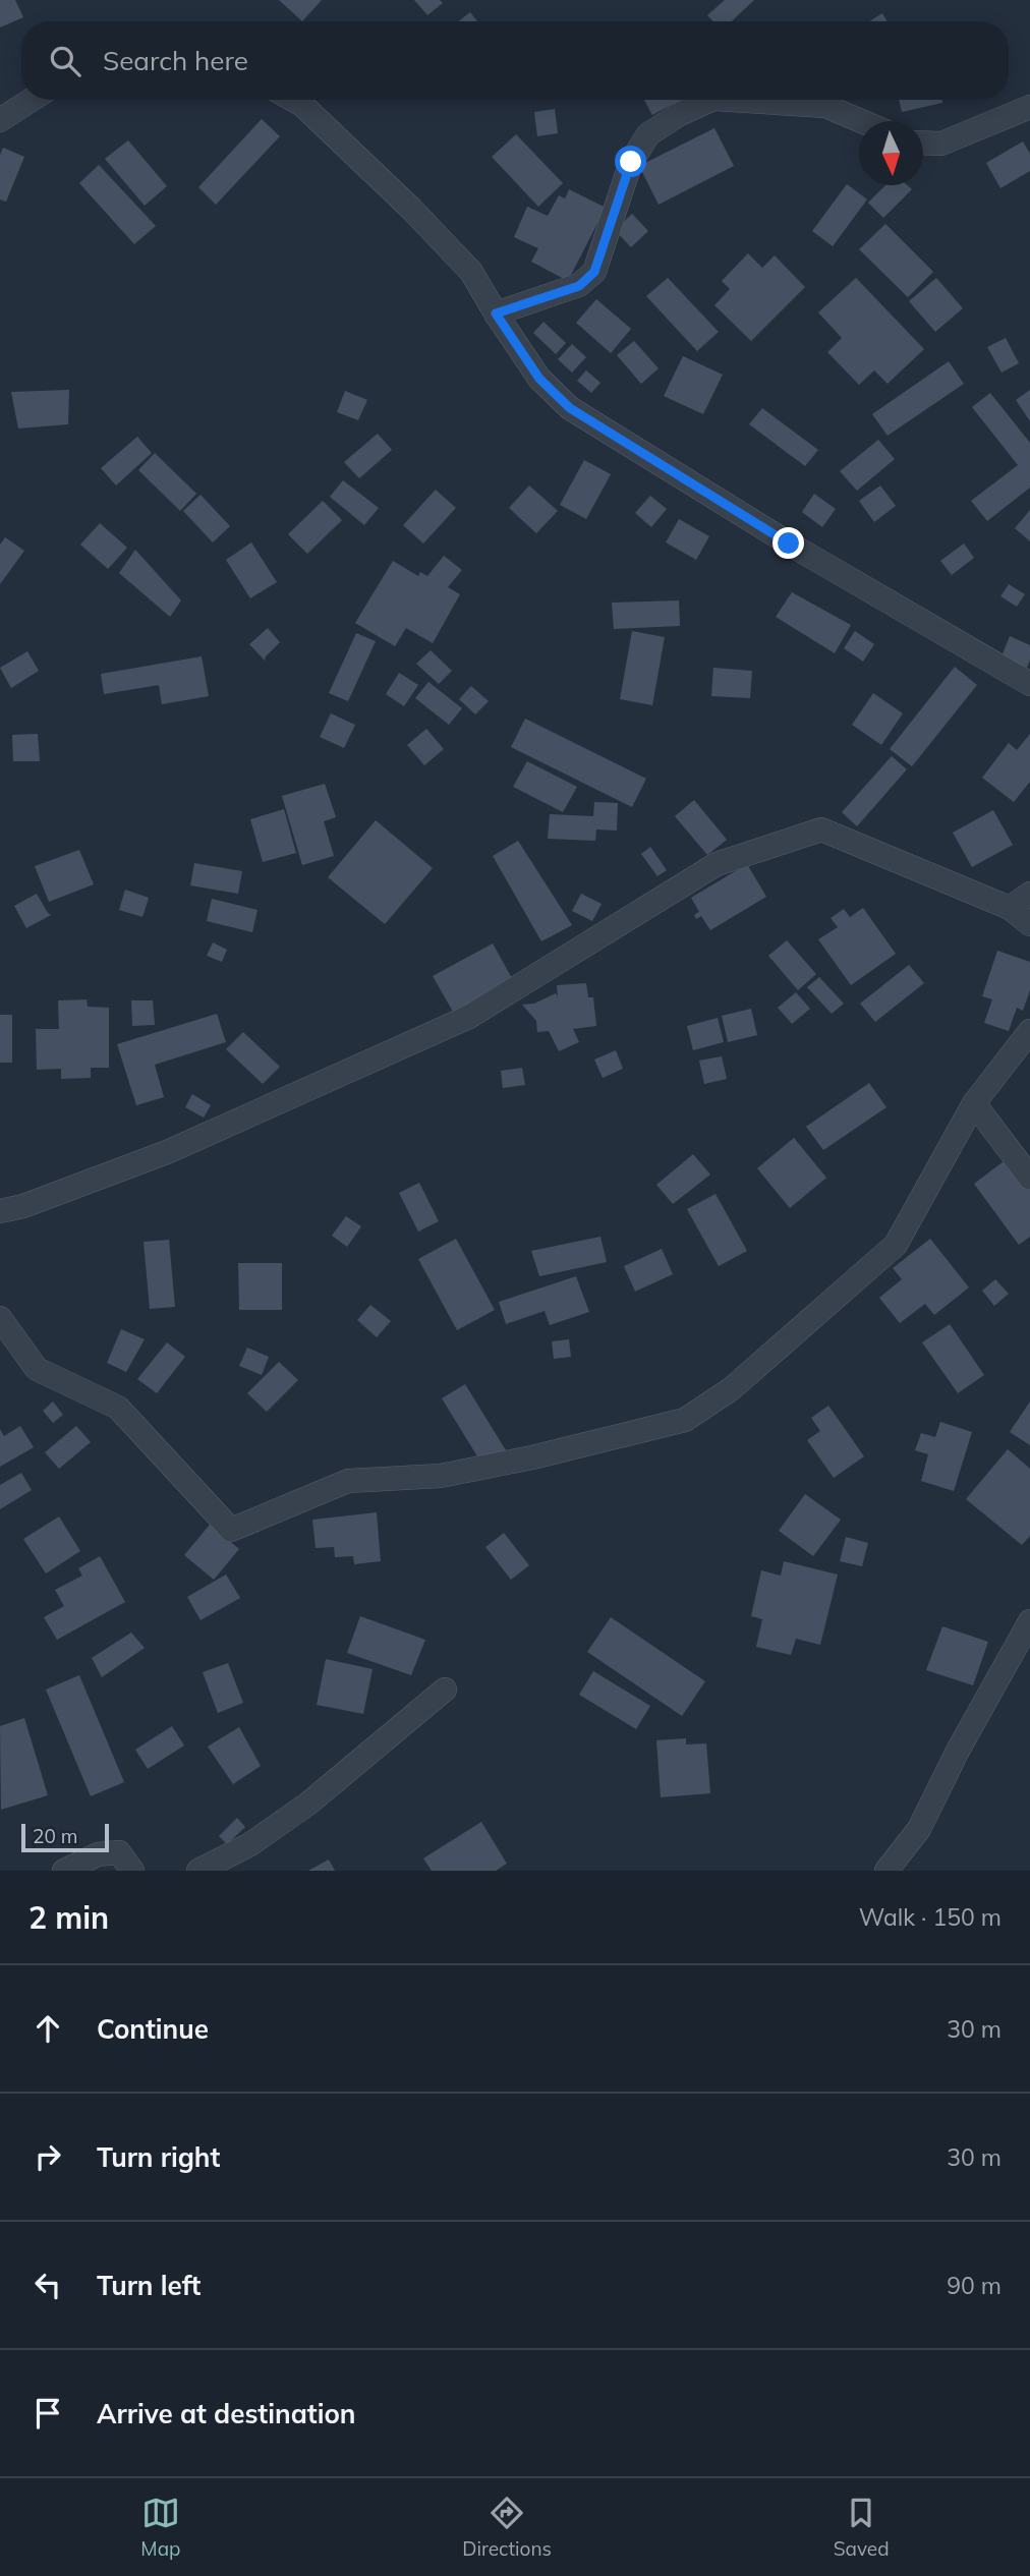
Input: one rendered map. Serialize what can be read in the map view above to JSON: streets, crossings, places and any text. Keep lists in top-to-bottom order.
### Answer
{
  "scale_bar": "20 m",
  "north": "bottom",
  "page": {
    "search": "Search here",
    "scale": "20 m",
    "heading": ["2 min", "Walk · 150 m"],
    "list": [
      ["Continue", "30 m"],
      ["Turn right", "30 m"],
      ["Turn left", "90 m"],
      "Arrive at destination"
    ],
    "nav": ["Map", "Directions", "Saved"]
  }
}
